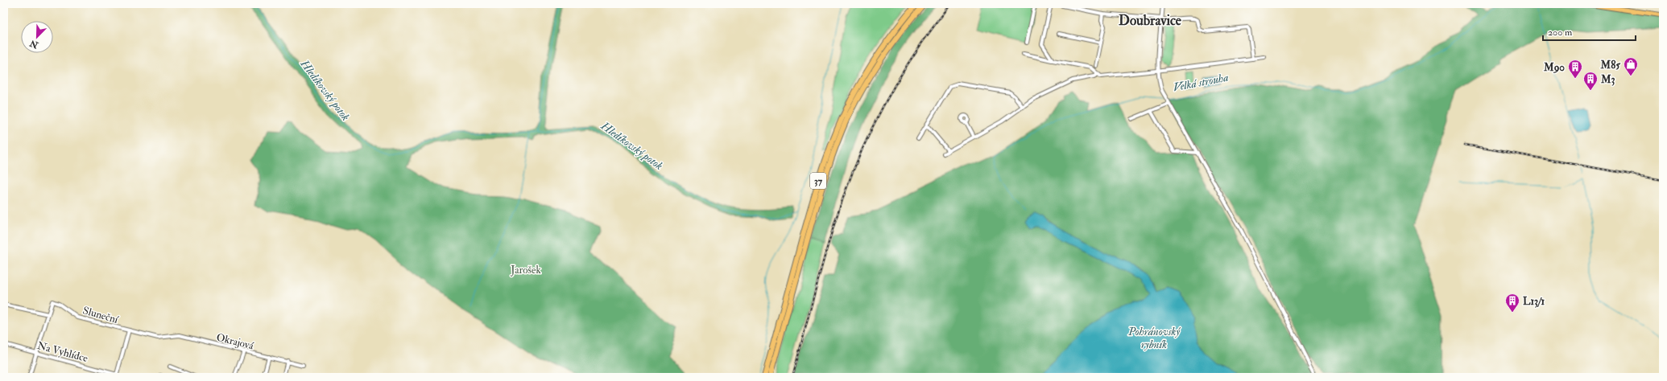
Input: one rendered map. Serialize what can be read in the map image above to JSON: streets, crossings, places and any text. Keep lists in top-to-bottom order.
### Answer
{
  "streets": {
    "highway": ["37"],
    "street": ["Sluneční", "Okrajová", "Na Vyhlídce"]
  },
  "crossings": [
    ["Sluneční", "Okrajová"]
  ],
  "districts": ["Doubravice"],
  "water": ["Velká strouha", "Hledíkovský potok", "Pohránovský rybník"],
  "parks": ["Jarošek"],
  "places": {
    "shop": ["M85"],
    "building": ["M90", "M3", "L13/1"]
  },
  "scale_bar": "200 m",
  "north": "bottom left"
}
